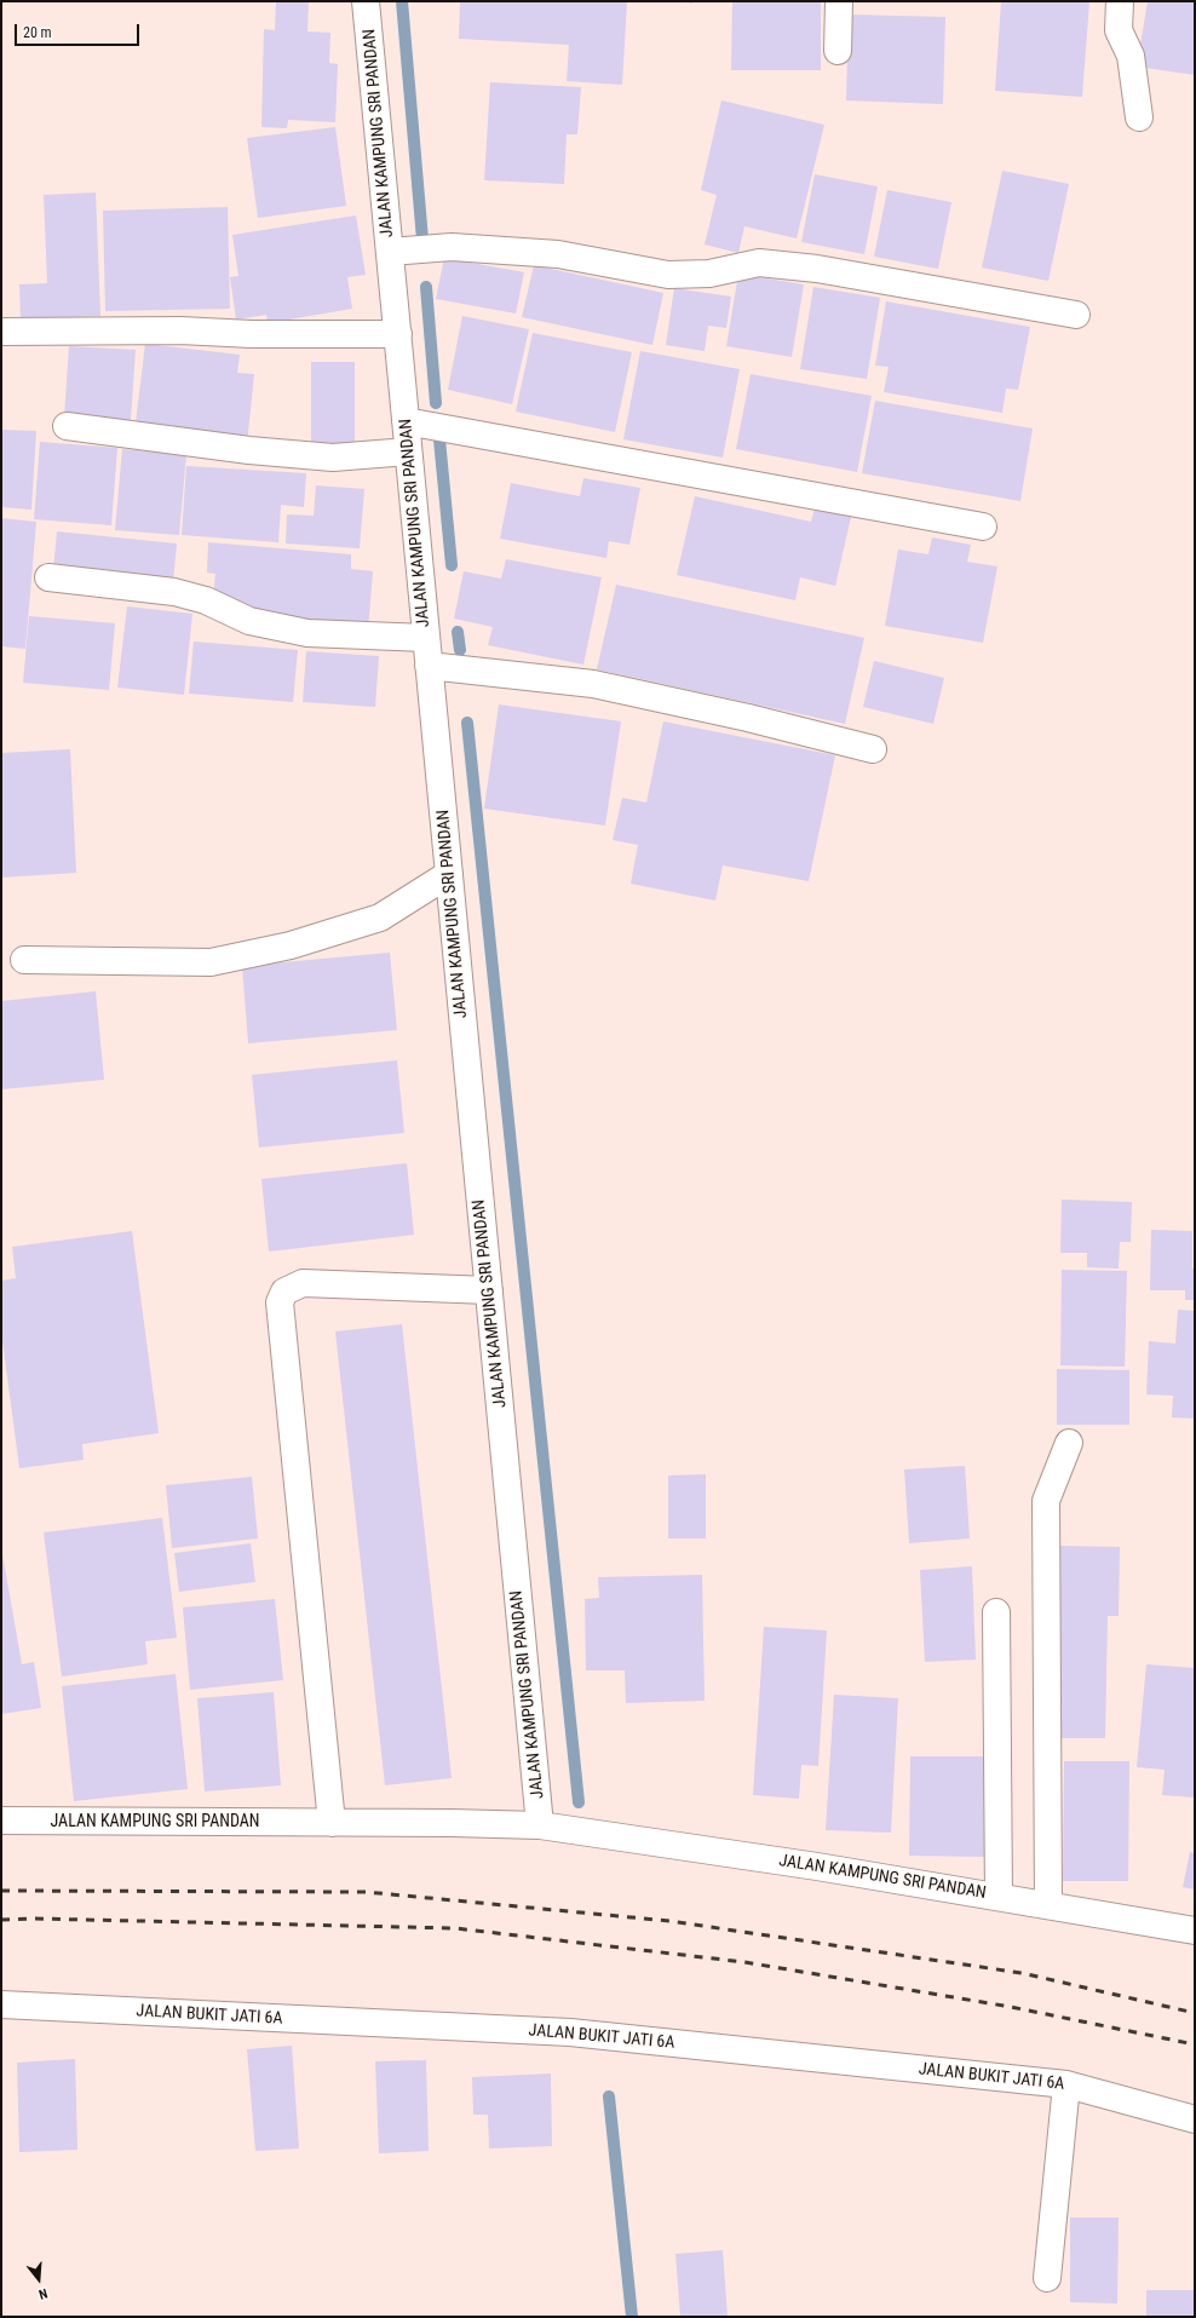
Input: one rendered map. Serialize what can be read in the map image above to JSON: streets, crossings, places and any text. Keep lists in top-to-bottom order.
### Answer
{
  "streets": {
    "street": ["JALAN KAMPUNG SRI PANDAN", "JALAN BUKIT JATI 6A"]
  },
  "scale_bar": "20 m",
  "north": "bottom"
}
